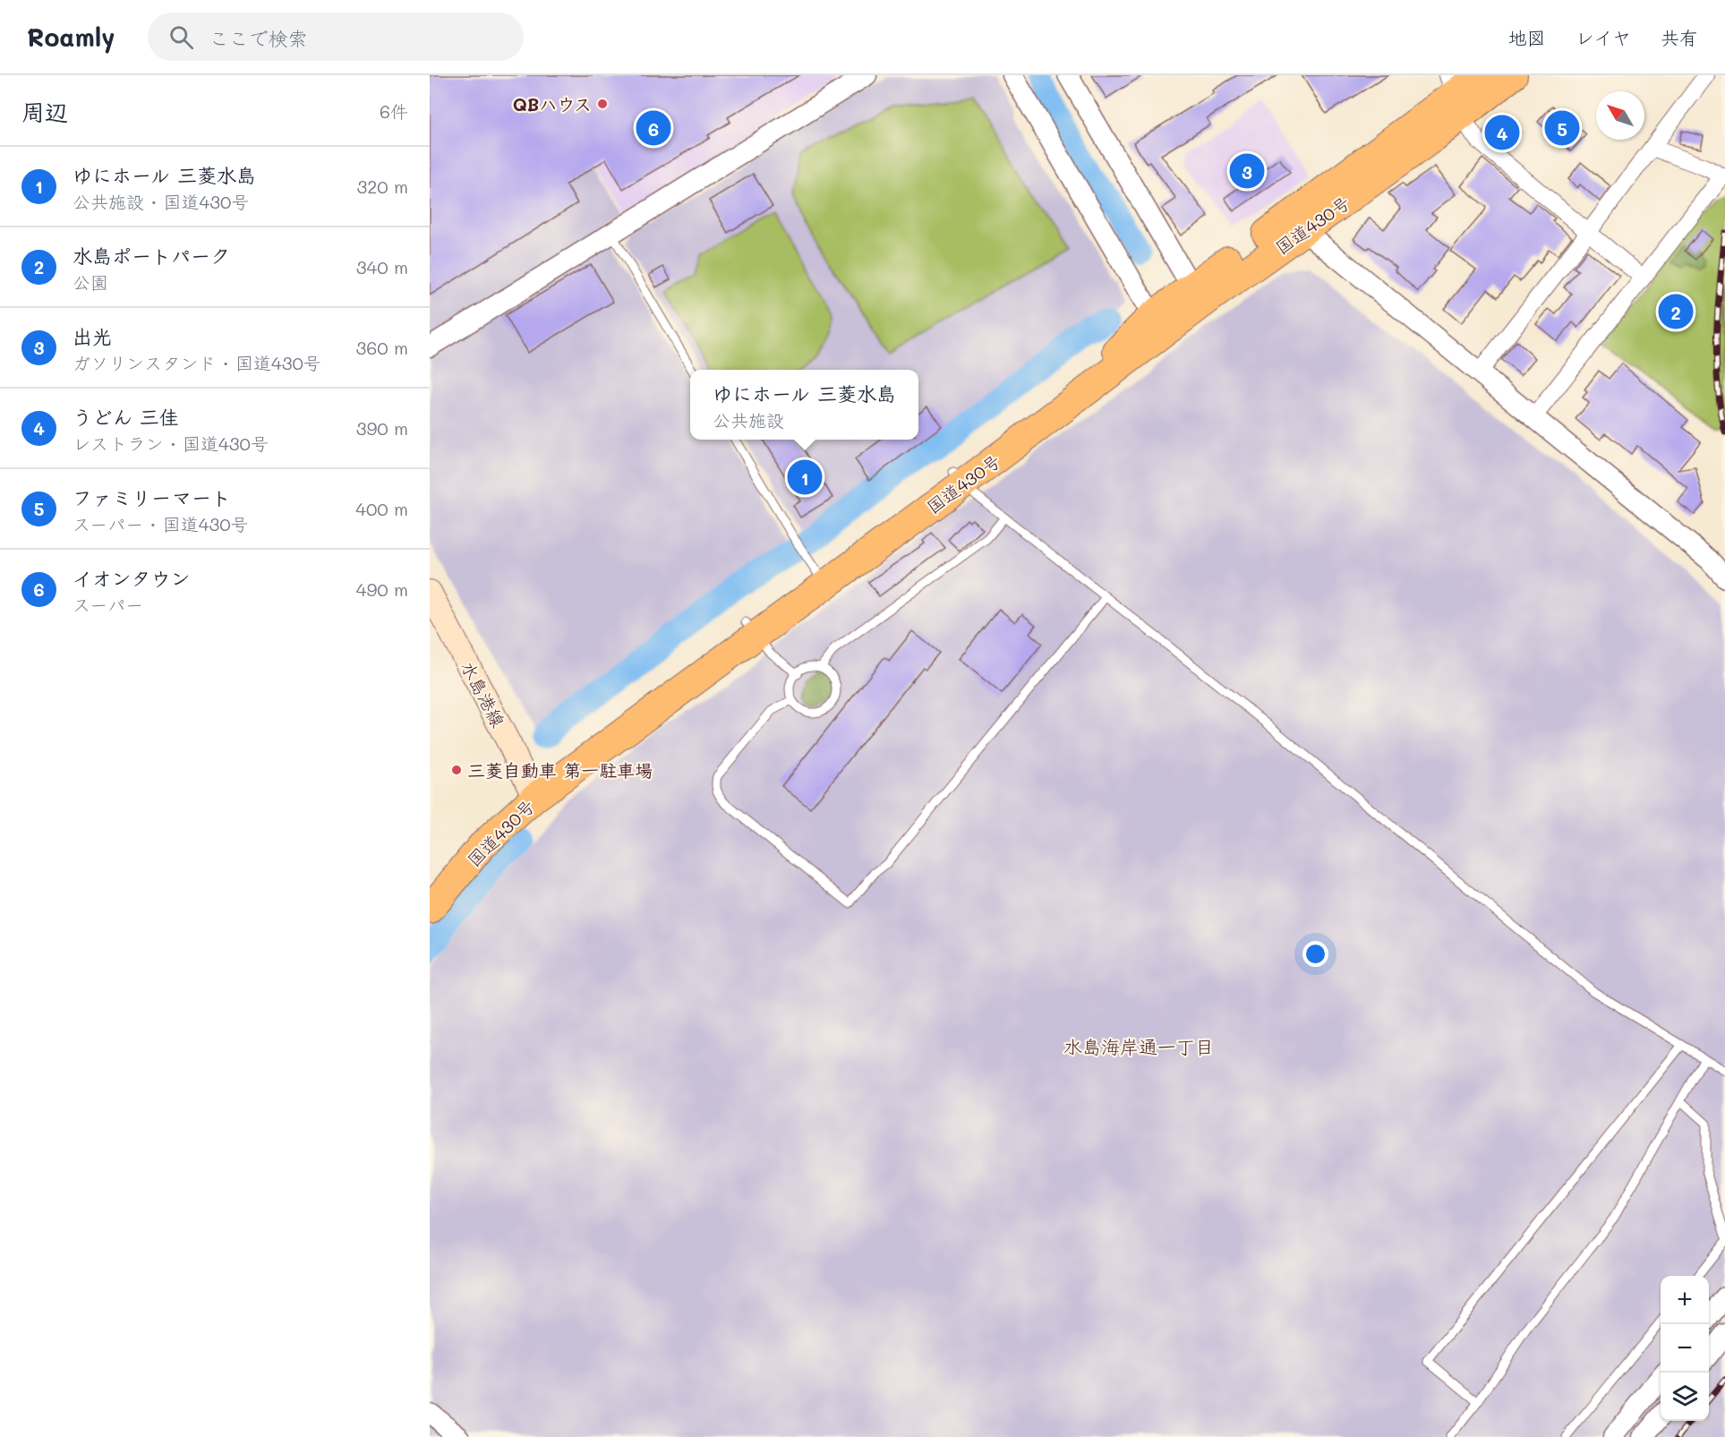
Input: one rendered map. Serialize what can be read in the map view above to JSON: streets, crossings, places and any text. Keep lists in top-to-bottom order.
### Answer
{
  "streets": {
    "highway": ["国道430号"],
    "main road": ["水島港線"]
  },
  "crossings": [
    ["国道430号", "水島港線"]
  ],
  "districts": ["水島海岸通一丁目"],
  "places": ["QBハウス", "三菱自動車 第一駐車場"],
  "north": "top left",
  "page": {
    "header": "Roamly",
    "search": "ここで検索",
    "nav": ["地図", "レイヤ", "共有"],
    "heading": ["周辺", "6件"],
    "pins": [
      "5",
      "6",
      "4",
      "3",
      "2",
      "1"
    ],
    "list": [
      {
        "mark": "1",
        "name": "ゆにホール 三菱水島",
        "note": "公共施設 · 国道430号",
        "value": "320 m"
      },
      {
        "mark": "2",
        "name": "水島ポートパーク",
        "note": "公園",
        "value": "340 m"
      },
      {
        "mark": "3",
        "name": "出光",
        "note": "ガソリンスタンド · 国道430号",
        "value": "360 m"
      },
      {
        "mark": "4",
        "name": "うどん 三佳",
        "note": "レストラン · 国道430号",
        "value": "390 m"
      },
      {
        "mark": "5",
        "name": "ファミリーマート",
        "note": "スーパー · 国道430号",
        "value": "400 m"
      },
      {
        "mark": "6",
        "name": "イオンタウン",
        "note": "スーパー",
        "value": "490 m"
      }
    ],
    "popup": ["ゆにホール 三菱水島", "公共施設"],
    "map_buttons": ["+", "−"]
  }
}
